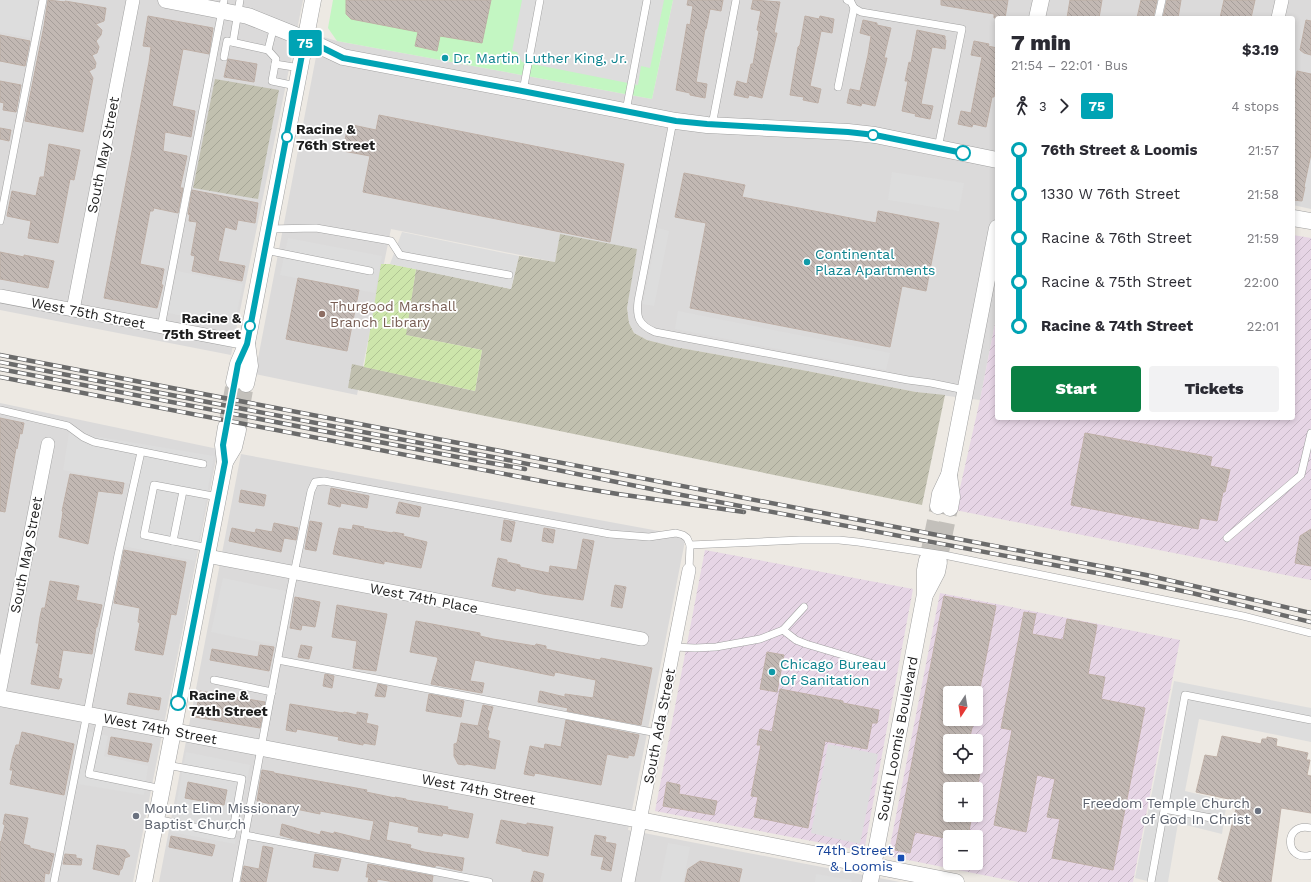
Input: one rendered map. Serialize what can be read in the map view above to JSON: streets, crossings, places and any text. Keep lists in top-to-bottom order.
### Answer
{
  "streets": {
    "street": [
      "South May Street",
      "West 75th Street",
      "West 74th Place",
      "South Ada Street",
      "West 74th Street",
      "South Loomis Boulevard"
    ]
  },
  "crossings": [
    ["South May Street", "West 75th Street"],
    ["South Ada Street", "West 74th Street"],
    ["West 74th Street", "South Loomis Boulevard"]
  ],
  "places": {
    "other": [
      "Dr. Martin Luther King, Jr.",
      "Racine & 76th Street",
      "Continental Plaza Apartments",
      "Thurgood Marshall Branch Library",
      "Racine & 75th Street",
      "Chicago Bureau Of Sanitation",
      "Racine & 74th Street",
      "Freedom Temple Church of God In Christ",
      "Mount Elim Missionary Baptist Church"
    ],
    "transit": ["74th Street & Loomis"]
  },
  "lines": ["bus line 75"],
  "north": "bottom",
  "page": {
    "on_map": "75",
    "heading": ["7 min", "21:54 – 22:01 · Bus", "$3.19"],
    "legs": ["3", "75", "4 stops"],
    "list": [
      {
        "name": "76th Street & Loomis",
        "value": "21:57"
      },
      {
        "name": "1330 W 76th Street",
        "value": "21:58"
      },
      {
        "name": "Racine & 76th Street",
        "value": "21:59"
      },
      {
        "name": "Racine & 75th Street",
        "value": "22:00"
      },
      {
        "name": "Racine & 74th Street",
        "value": "22:01"
      }
    ],
    "buttons": ["Start", "Tickets"],
    "map_buttons": ["+", "−"]
  }
}
